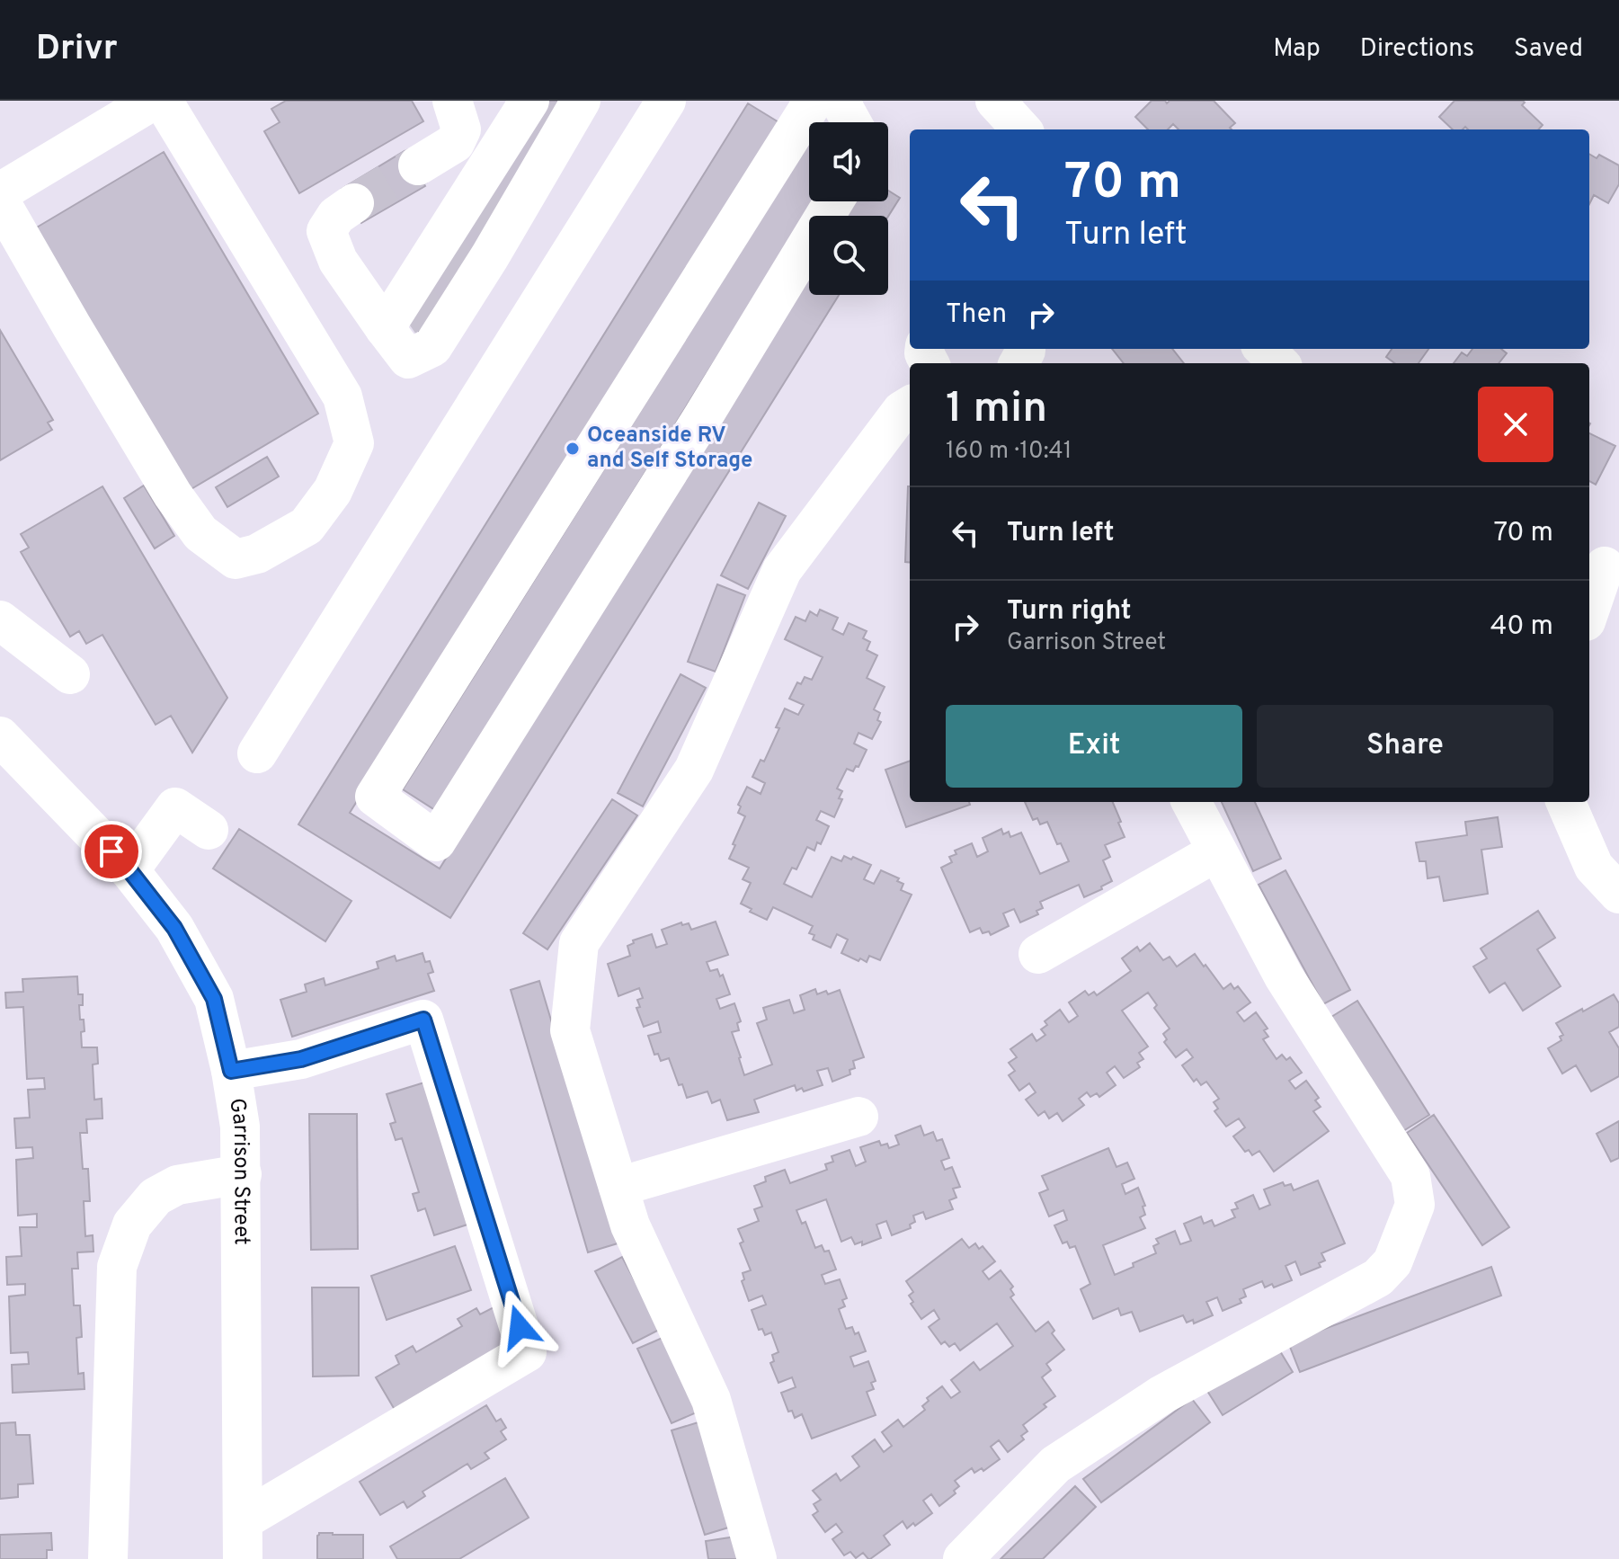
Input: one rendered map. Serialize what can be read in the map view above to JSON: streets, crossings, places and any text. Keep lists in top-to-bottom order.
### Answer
{
  "streets": {
    "street": ["Garrison Street"]
  },
  "places": ["Oceanside RV and Self Storage"],
  "page": {
    "header": "Drivr",
    "nav": ["Map", "Directions", "Saved"],
    "turn": ["70 m", "Turn left"],
    "then": "Then",
    "heading": ["1 min", "160 m · 10:41"],
    "list": [
      {
        "name": "Turn left",
        "value": "70 m"
      },
      {
        "name": "Turn right",
        "note": "Garrison Street",
        "value": "40 m"
      }
    ],
    "buttons": ["Exit", "Share"]
  }
}
